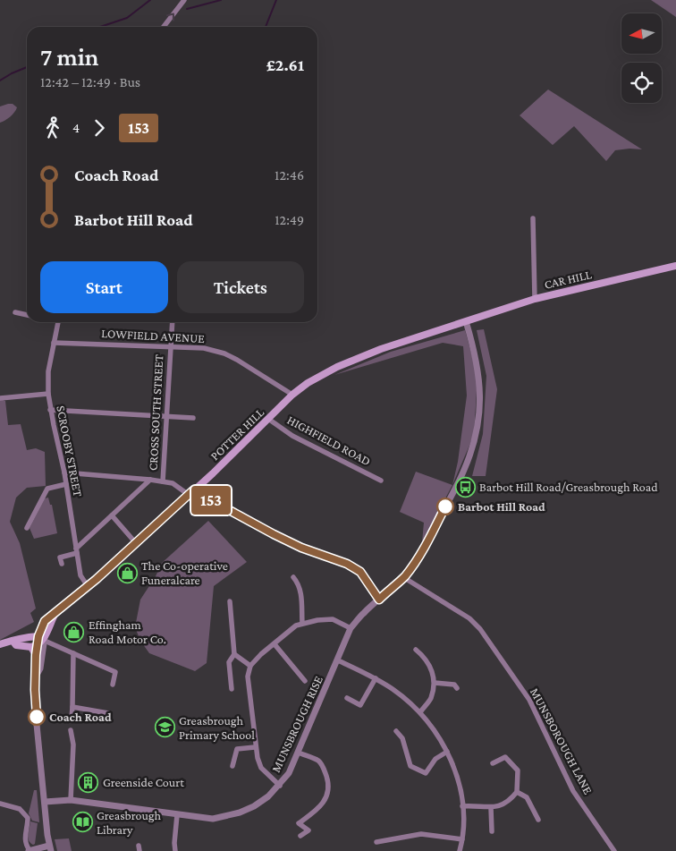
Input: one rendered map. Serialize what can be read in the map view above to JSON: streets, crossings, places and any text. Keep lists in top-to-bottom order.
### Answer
{
  "streets": {
    "main road": ["CAR HILL", "POTTER HILL"],
    "street": [
      "LOWFIELD AVENUE",
      "CROSS SOUTH STREET",
      "HIGHFIELD ROAD",
      "SCROOBY STREET",
      "MUNSBROUGH RISE",
      "MUNSBOROUGH LANE"
    ]
  },
  "crossings": [
    ["CAR HILL", "POTTER HILL"],
    ["LOWFIELD AVENUE", "CROSS SOUTH STREET"],
    ["LOWFIELD AVENUE", "POTTER HILL"],
    ["LOWFIELD AVENUE", "SCROOBY STREET"],
    ["POTTER HILL", "HIGHFIELD ROAD"],
    ["POTTER HILL", "SCROOBY STREET"]
  ],
  "places": {
    "bus stop": ["Barbot Hill Road/Greasbrough Road"],
    "other": ["Barbot Hill Road", "Coach Road"],
    "shop": ["The Co-operative Funeralcare", "Effingham Road Motor Co."],
    "school or university": ["Greasbrough Primary School"],
    "building": ["Greenside Court"],
    "library": ["Greasbrough Library"]
  },
  "lines": ["bus line 153"],
  "north": "left",
  "page": {
    "on_map": "153",
    "heading": ["7 min", "12:42 – 12:49 · Bus", "£2.61"],
    "legs": ["4", "153"],
    "list": [
      {
        "name": "Coach Road",
        "value": "12:46"
      },
      {
        "name": "Barbot Hill Road",
        "value": "12:49"
      }
    ],
    "buttons": ["Start", "Tickets"]
  }
}
